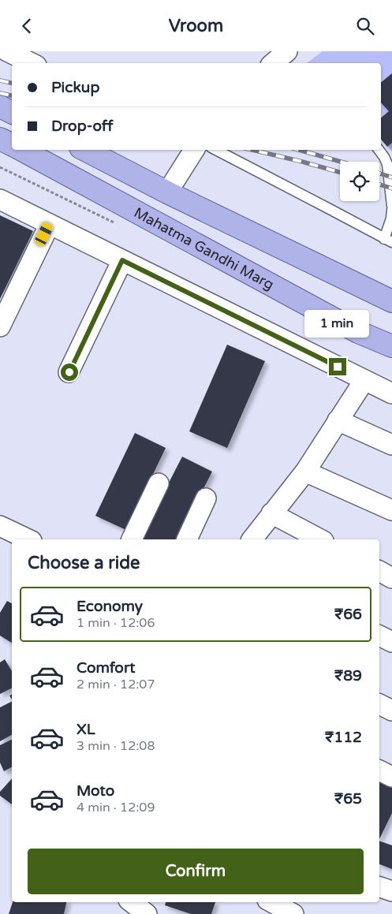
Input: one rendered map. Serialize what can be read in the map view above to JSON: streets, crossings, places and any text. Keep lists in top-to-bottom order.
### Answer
{
  "streets": {
    "main road": ["Mahatma Gandhi Marg"]
  },
  "page": {
    "header": "Vroom",
    "banner": ["Pickup", "Drop-off"],
    "bubble": "1 min",
    "heading": "Choose a ride",
    "list": [
      {
        "name": "Economy",
        "note": "1 min · 12:06",
        "value": "₹66"
      },
      {
        "name": "Comfort",
        "note": "2 min · 12:07",
        "value": "₹89"
      },
      {
        "name": "XL",
        "note": "3 min · 12:08",
        "value": "₹112"
      },
      {
        "name": "Moto",
        "note": "4 min · 12:09",
        "value": "₹65"
      }
    ],
    "buttons": "Confirm"
  }
}
